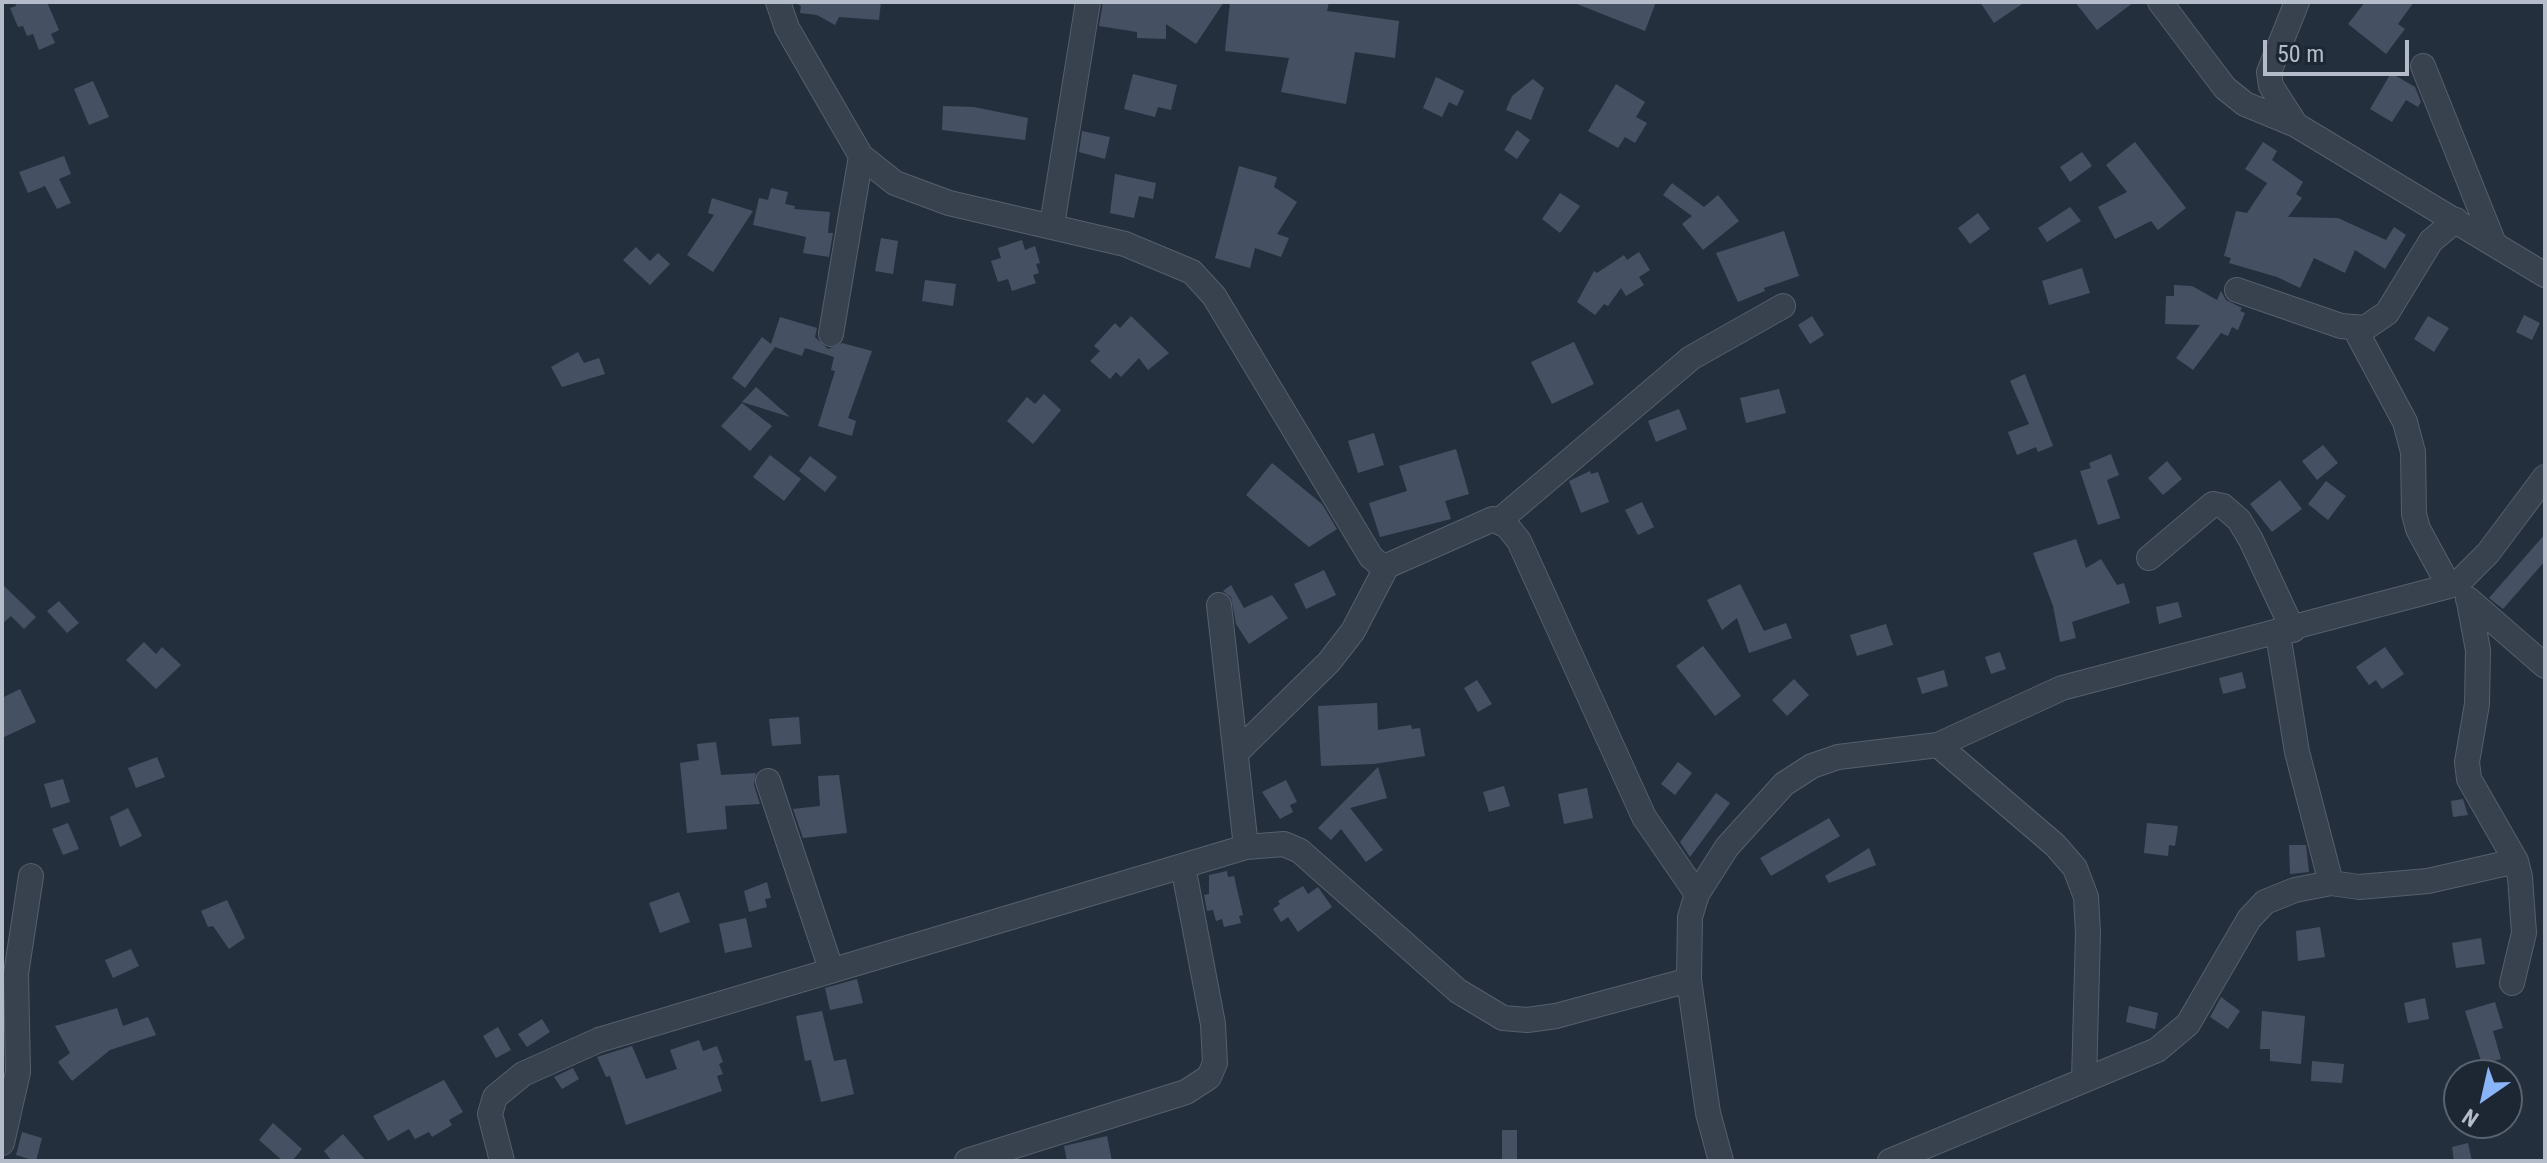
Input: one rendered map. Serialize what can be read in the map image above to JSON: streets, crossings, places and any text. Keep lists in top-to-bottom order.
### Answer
{
  "scale_bar": "50 m",
  "north": "bottom left"
}
